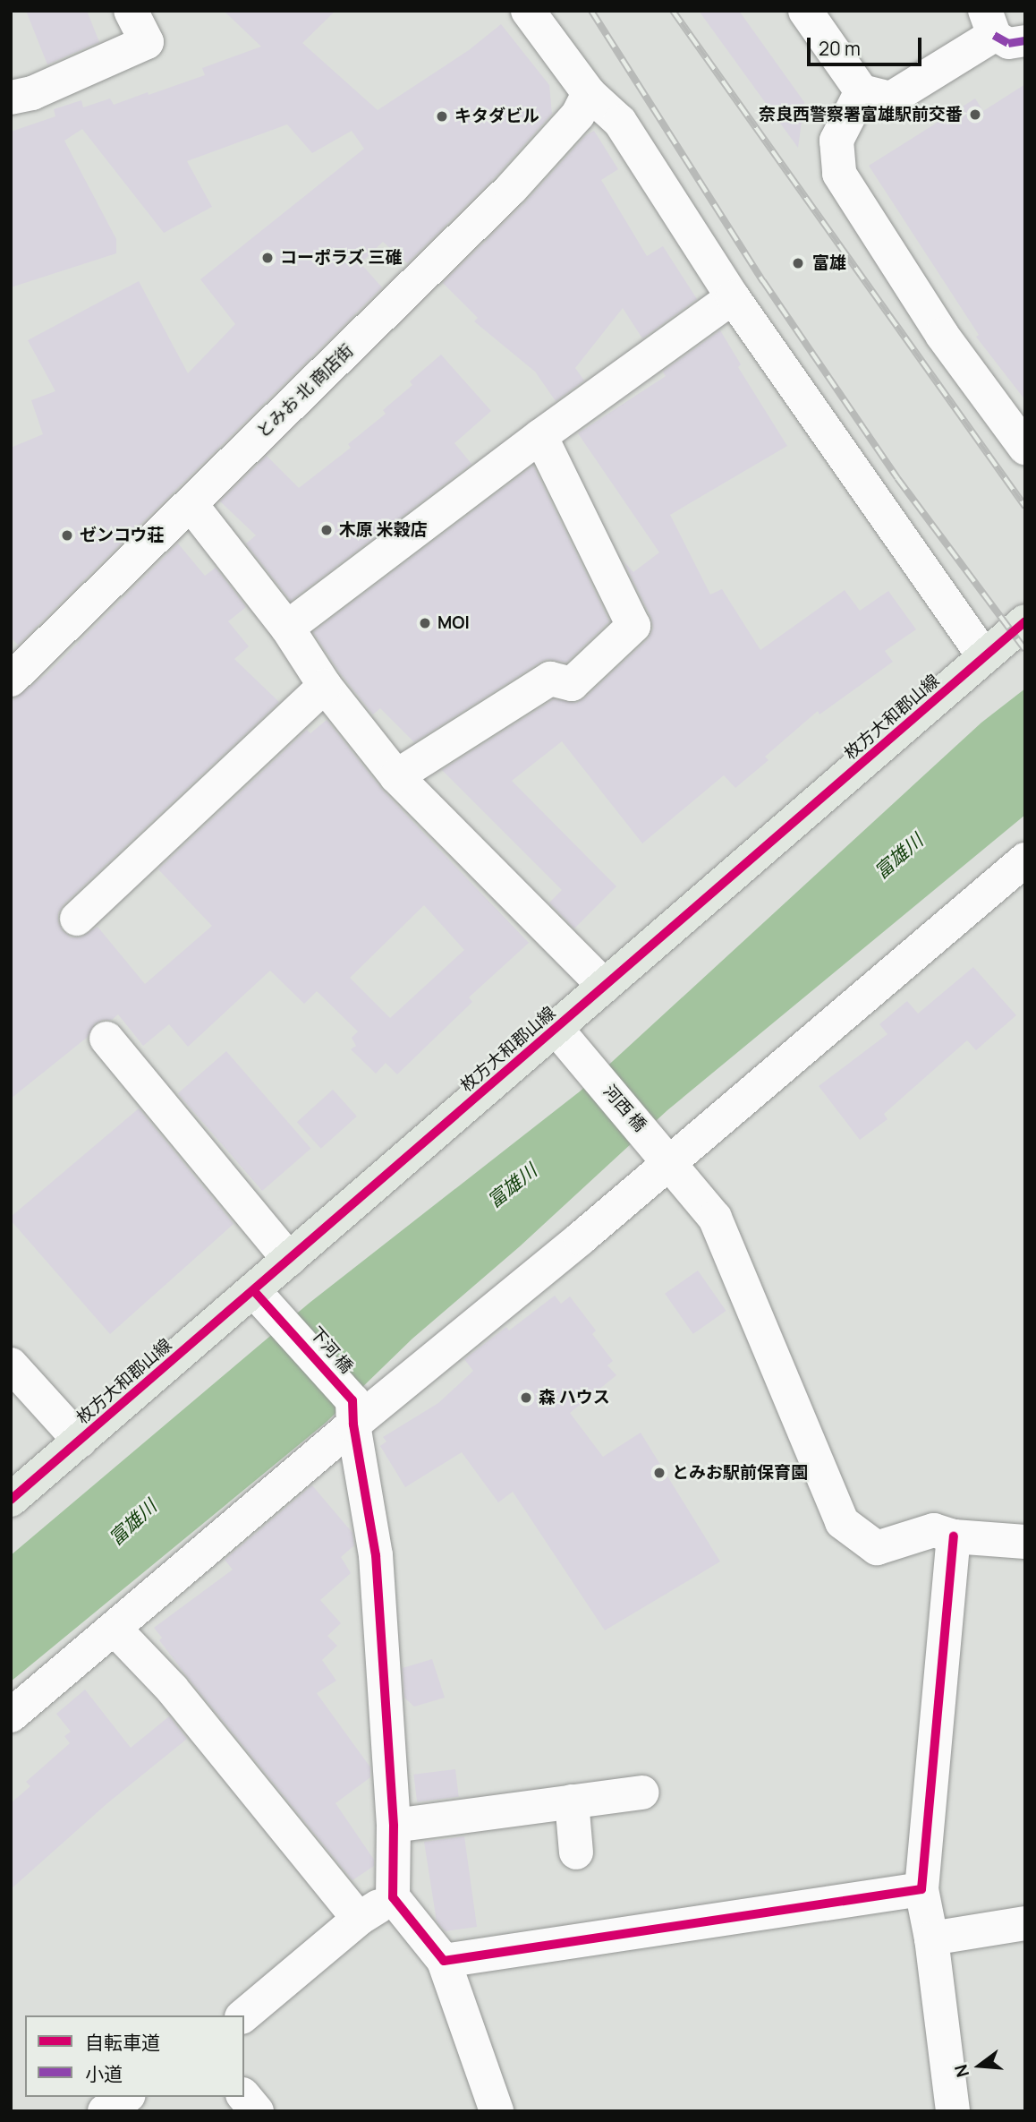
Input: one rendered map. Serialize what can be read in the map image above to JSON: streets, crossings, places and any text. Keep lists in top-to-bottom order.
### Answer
{
  "streets": {
    "main road": ["枚方大和郡山線"],
    "street": ["とみお 北 商店街", "河西 橋", "下河 橋"]
  },
  "crossings": [
    ["枚方大和郡山線", "河西 橋"],
    ["枚方大和郡山線", "下河 橋"]
  ],
  "water": ["富雄川"],
  "places": [
    "奈良西警察署富雄駅前交番",
    "キタダビル",
    "コーポラズ 三碓",
    "富雄",
    "木原 米穀店",
    "ゼンコウ荘",
    "MOI",
    "森 ハウス",
    "とみお駅前保育園"
  ],
  "legend": ["自転車道", "小道"],
  "scale_bar": "20 m",
  "north": "left"
}
